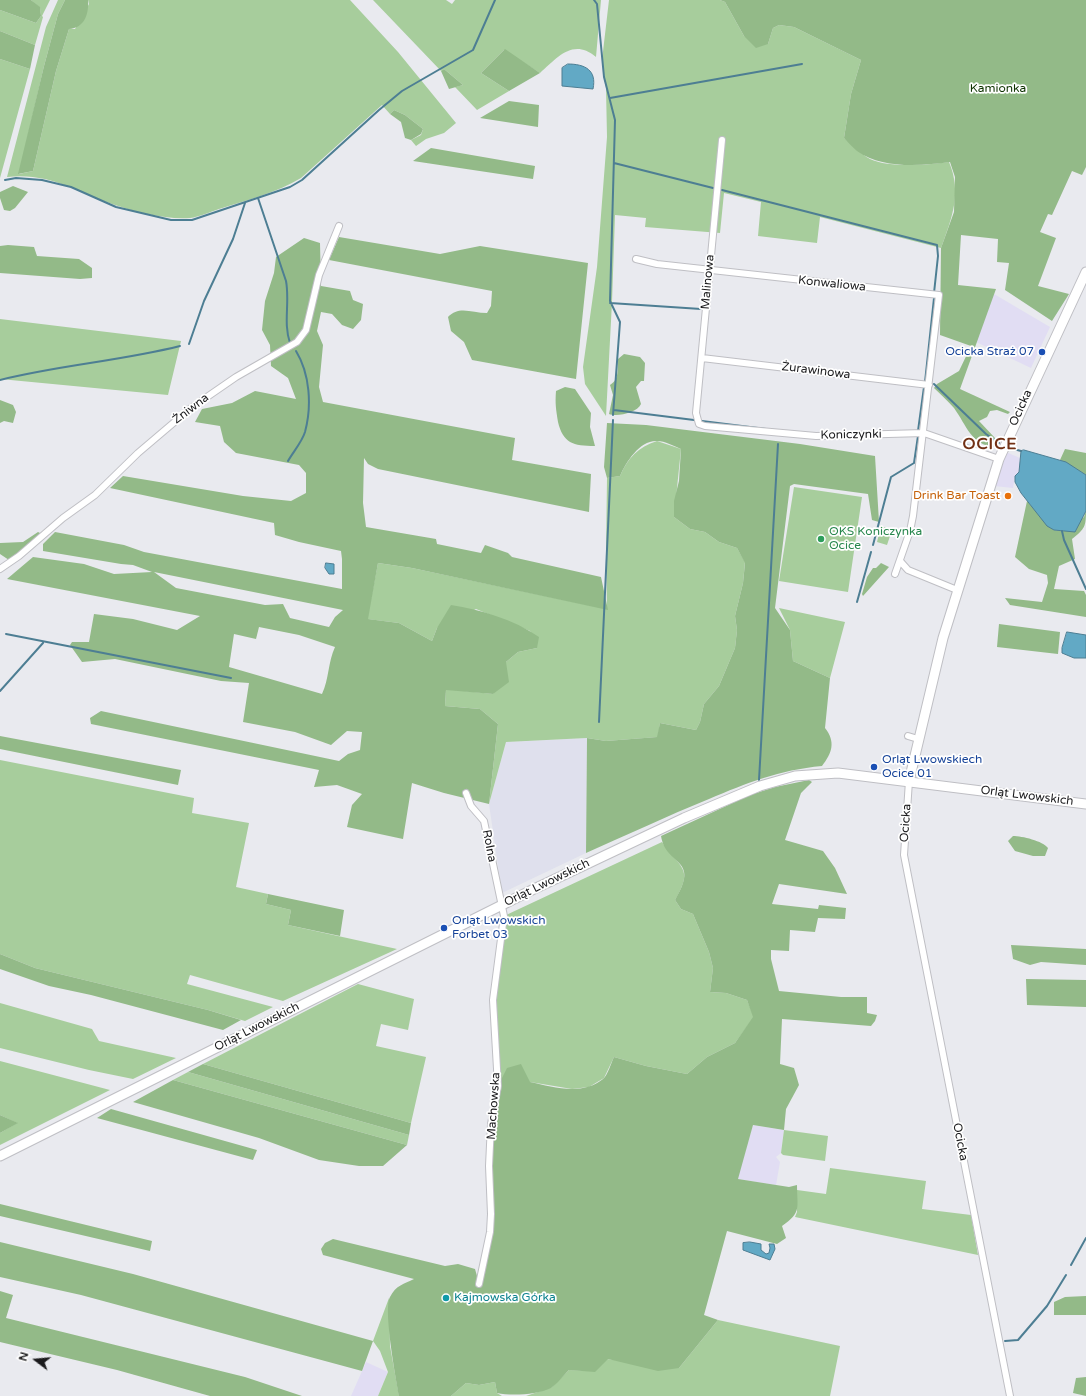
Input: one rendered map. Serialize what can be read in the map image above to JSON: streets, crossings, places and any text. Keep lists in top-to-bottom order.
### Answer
{
  "streets": {
    "street": [
      "Malinowa",
      "Konwaliowa",
      "Żurawinowa",
      "Ocicka",
      "Żniwna",
      "Koniczynki",
      "Orląt Lwowskich",
      "Rolna",
      "Machowska"
    ]
  },
  "crossings": [
    ["Malinowa", "Konwaliowa"],
    ["Malinowa", "Żurawinowa"],
    ["Malinowa", "Koniczynki"],
    ["Konwaliowa", "Żurawinowa"],
    ["Ocicka", "Koniczynki"],
    ["Ocicka", "Orląt Lwowskich"],
    ["Orląt Lwowskich", "Rolna"],
    ["Orląt Lwowskich", "Machowska"],
    ["Rolna", "Machowska"]
  ],
  "districts": ["OCICE"],
  "parks": ["Kamionka"],
  "places": [
    "Ocicka Straż 07",
    "Drink Bar Toast",
    "OKS Koniczynka Ocice",
    "Orląt Lwowskiech Ocice 01",
    "Orląt Lwowskich Forbet 03",
    "Kajmowska Górka"
  ],
  "north": "left"
}
